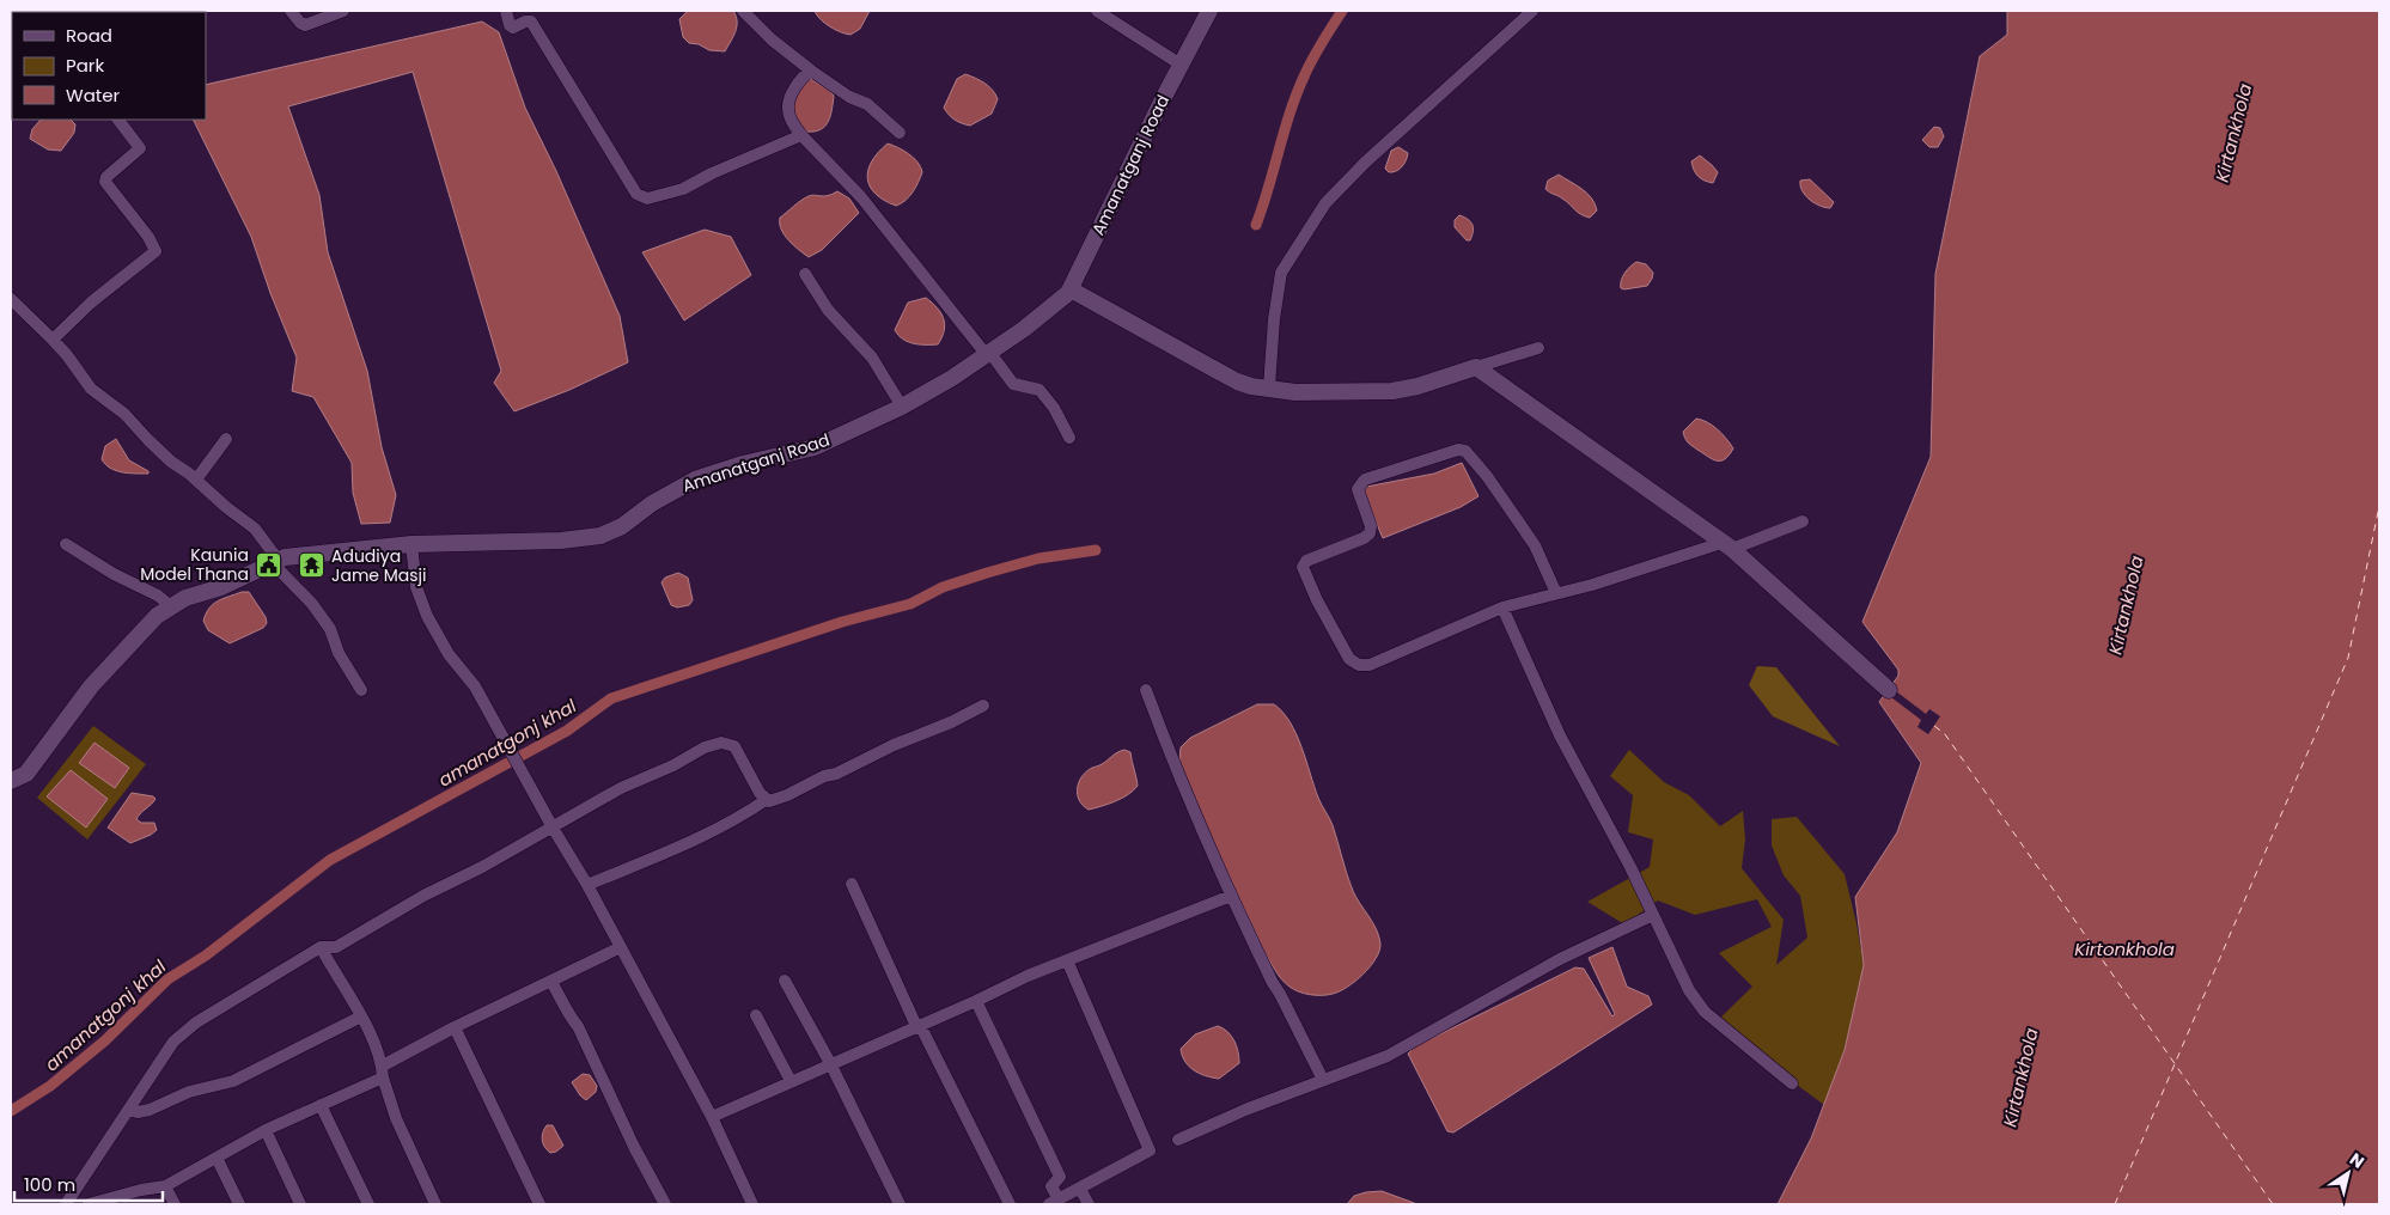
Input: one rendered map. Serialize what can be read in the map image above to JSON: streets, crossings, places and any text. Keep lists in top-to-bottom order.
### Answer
{
  "streets": {
    "main road": ["Amanatganj Road"]
  },
  "water": ["Kirtankhola", "amanatgonj khal", "Kirtonkhola"],
  "places": {
    "public building": ["Kaunia Model Thana"],
    "temple": ["Adudiya Jame Masji"]
  },
  "legend": ["Road", "Park", "Water"],
  "scale_bar": "100 m",
  "north": "top right"
}
